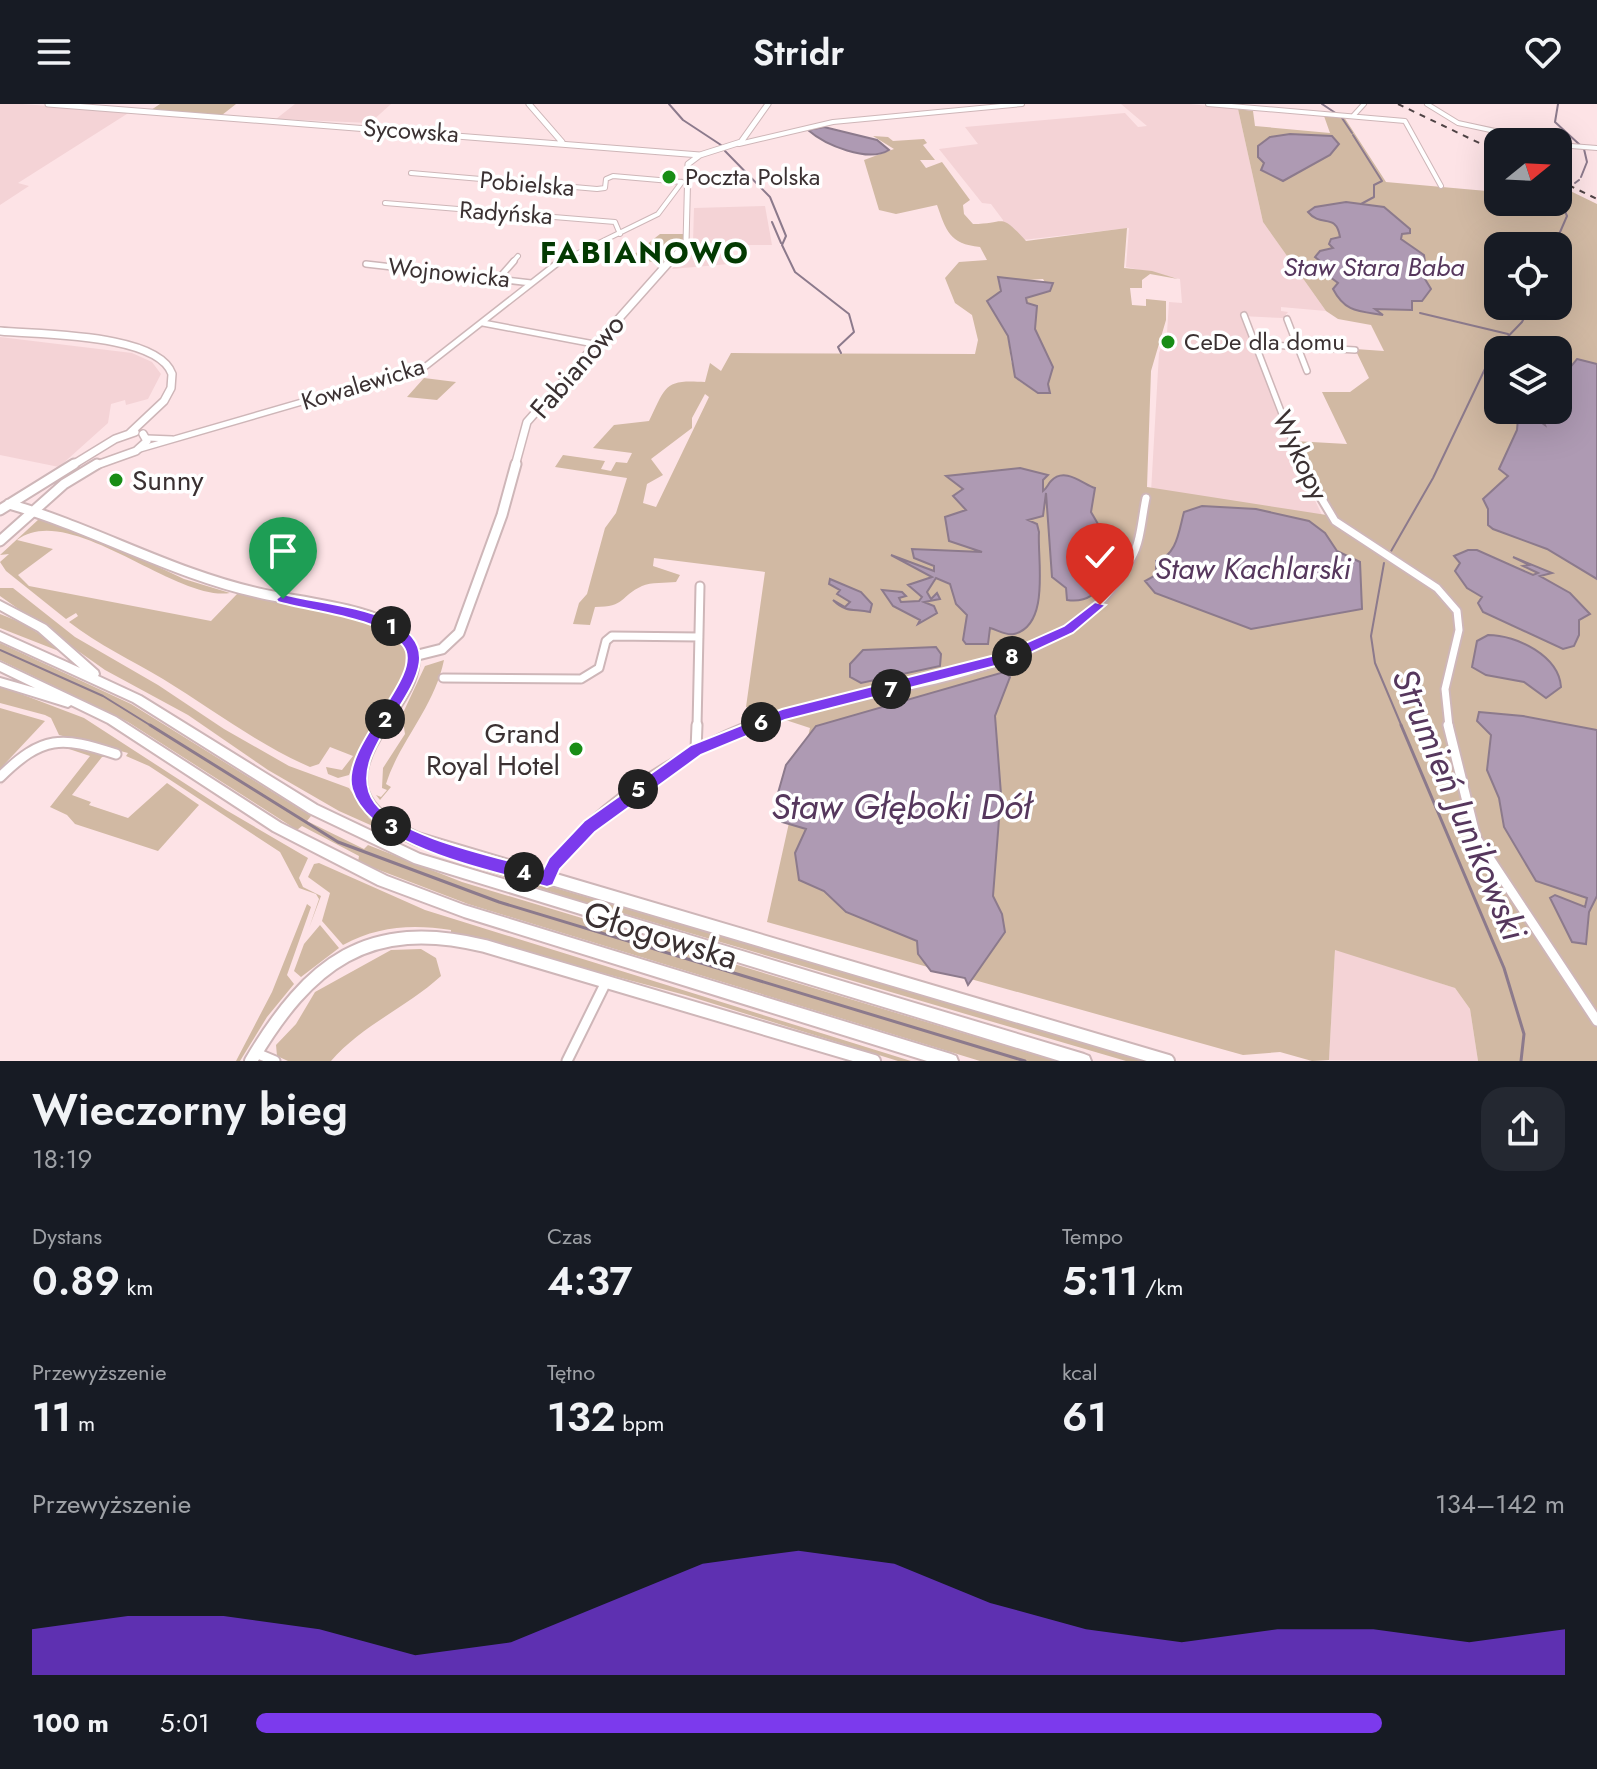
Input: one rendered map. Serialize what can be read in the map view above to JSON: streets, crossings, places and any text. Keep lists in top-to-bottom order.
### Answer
{
  "streets": {
    "main road": ["Głogowska"],
    "street": [
      "Sycowska",
      "Pobielska",
      "Radyńska",
      "Wojnowicka",
      "Fabianowo",
      "Kowalewicka",
      "Wykopy"
    ]
  },
  "crossings": [
    ["Sycowska", "Fabianowo"],
    ["Pobielska", "Fabianowo"],
    ["Pobielska", "Kowalewicka"],
    ["Radyńska", "Kowalewicka"],
    ["Wojnowicka", "Kowalewicka"],
    ["Fabianowo", "Kowalewicka"],
    ["Fabianowo", "Głogowska"]
  ],
  "districts": ["FABIANOWO"],
  "water": [
    "Staw Stara Baba",
    "Staw Kachlarski",
    "Strumień Junikowski",
    "Staw Głęboki Dół"
  ],
  "places": [
    "Poczta Polska",
    "CeDe dla domu",
    "Sunny",
    "Grand Royal Hotel"
  ],
  "north": "right",
  "page": {
    "header": "Stridr",
    "pins": [
      "1",
      "8",
      "7",
      "2",
      "6",
      "5",
      "3",
      "4"
    ],
    "heading": ["Wieczorny bieg", "18:19"],
    "stats": [
      ["Dystans", "0.89 km"],
      ["Czas", "4:37"],
      ["Tempo", "5:11 /km"],
      ["Przewyższenie", "11 m"],
      ["Tętno", "132 bpm"],
      ["kcal", "61"]
    ],
    "chart": ["Przewyższenie", "134–142 m"],
    "list": [
      {
        "name": "100 m",
        "note": "5:01"
      }
    ]
  }
}
